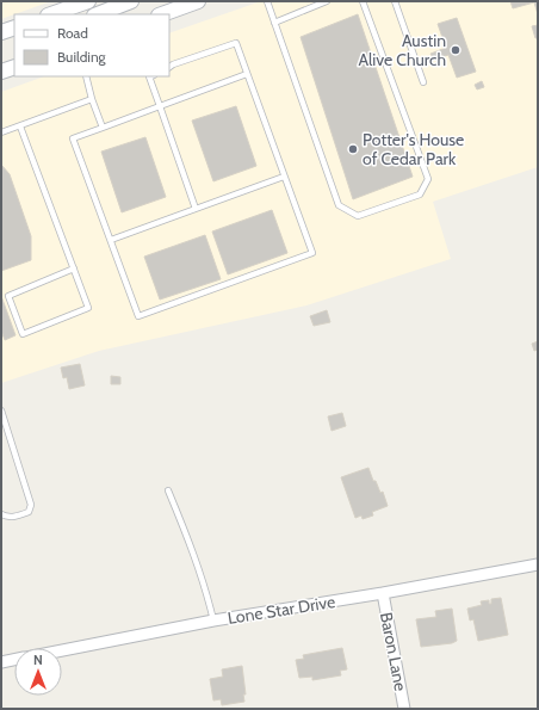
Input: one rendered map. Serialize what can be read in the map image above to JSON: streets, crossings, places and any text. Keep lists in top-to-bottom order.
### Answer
{
  "streets": {
    "street": ["Lone Star Drive", "Baron Lane"]
  },
  "crossings": [
    ["Lone Star Drive", "Baron Lane"]
  ],
  "places": ["Austin Alive Church", "Potter's House of Cedar Park"],
  "legend": ["Road", "Building"],
  "north": "top"
}
